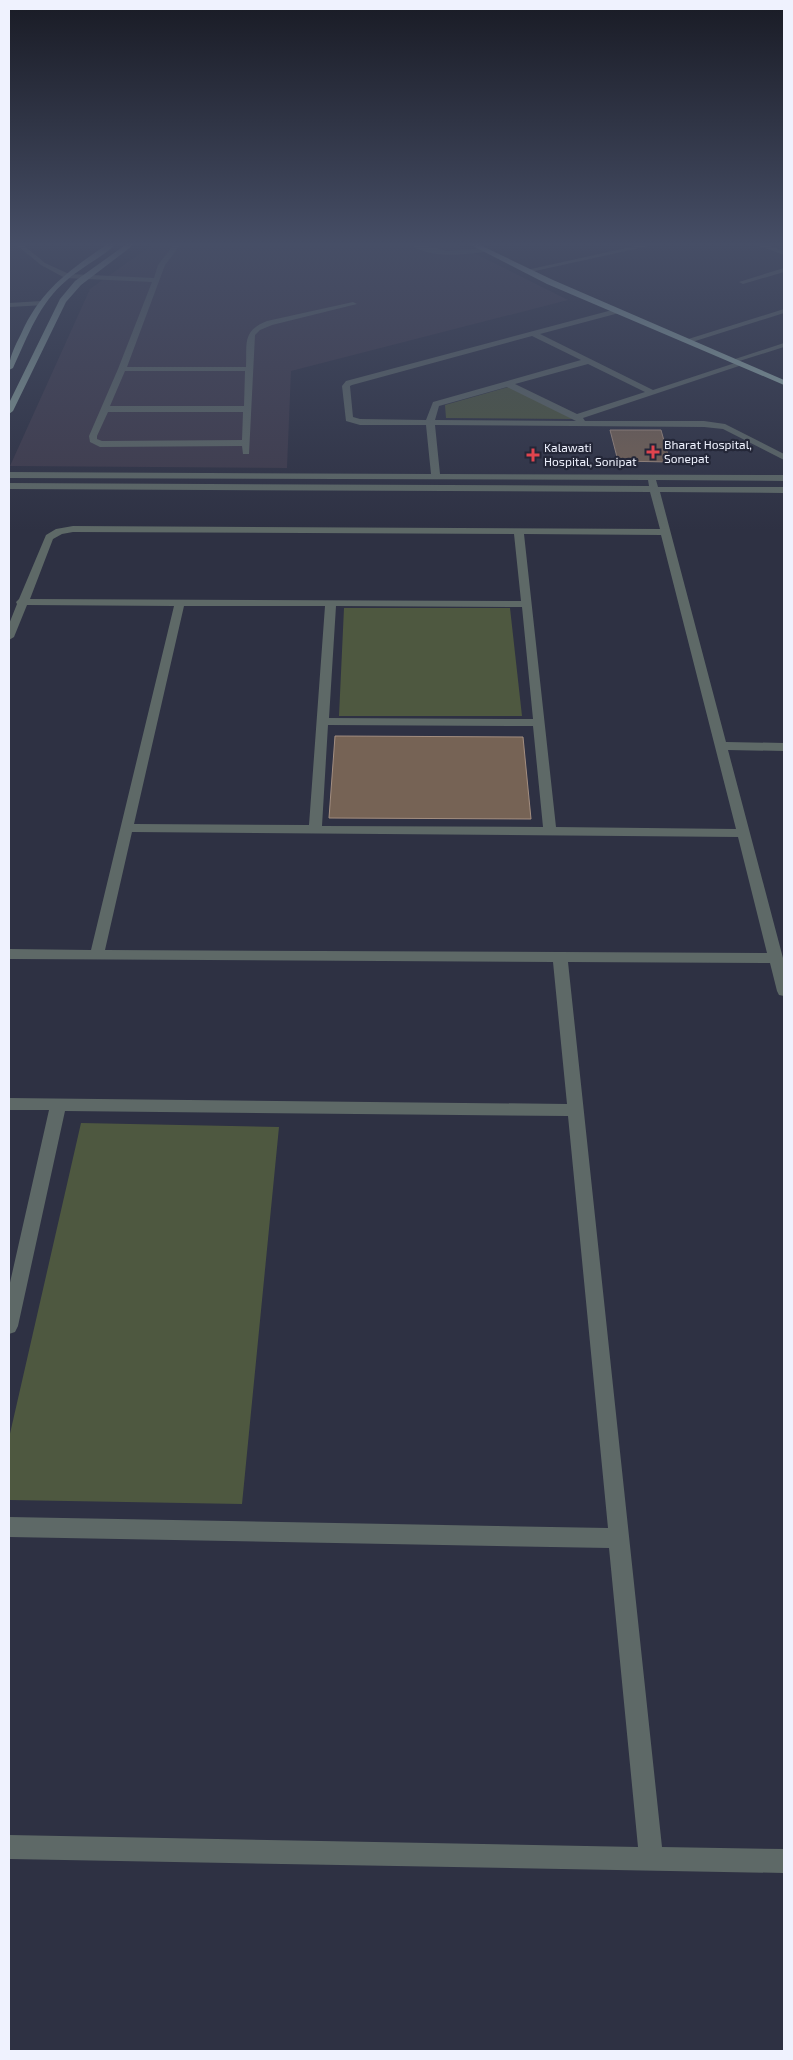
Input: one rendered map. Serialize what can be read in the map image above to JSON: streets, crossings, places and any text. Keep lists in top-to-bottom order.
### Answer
{
  "places": {
    "health": ["Bharat Hospital, Sonepat", "Kalawati Hospital, Sonipat"]
  }
}
